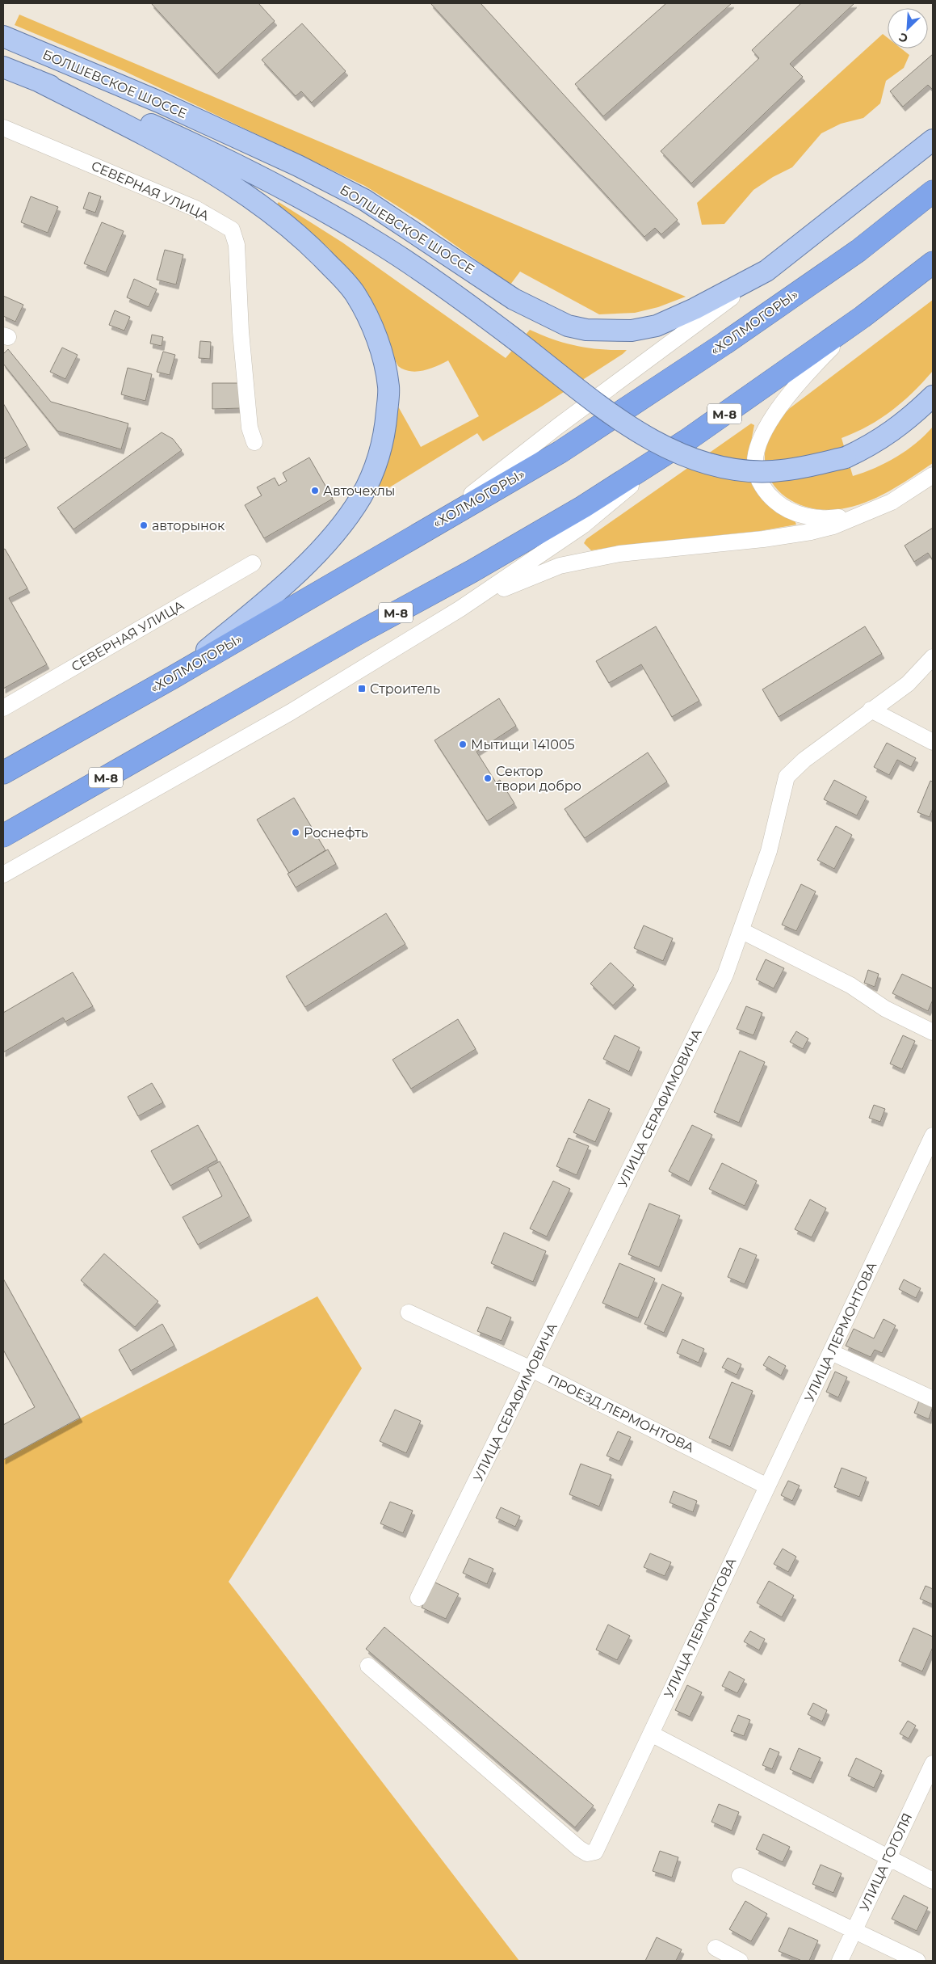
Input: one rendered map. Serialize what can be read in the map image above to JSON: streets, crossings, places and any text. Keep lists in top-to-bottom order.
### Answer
{
  "streets": {
    "highway": ["«ХОЛМОГОРЫ»", "М-8"],
    "main road": ["БОЛШЕВСКОЕ ШОССЕ"],
    "street": [
      "СЕВЕРНАЯ УЛИЦА",
      "УЛИЦА СЕРАФИМОВИЧА",
      "УЛИЦА ЛЕРМОНТОВА",
      "ПРОЕЗД ЛЕРМОНТОВА",
      "УЛИЦА ГОГОЛЯ"
    ]
  },
  "crossings": [
    ["УЛИЦА СЕРАФИМОВИЧА", "ПРОЕЗД ЛЕРМОНТОВА"],
    ["УЛИЦА ЛЕРМОНТОВА", "ПРОЕЗД ЛЕРМОНТОВА"]
  ],
  "places": {
    "other": [
      "Авточехлы",
      "авторынок",
      "Мытищи 141005",
      "Сектор твори добро",
      "Роснефть"
    ],
    "transit": ["Строитель"]
  },
  "north": "bottom left"
}
